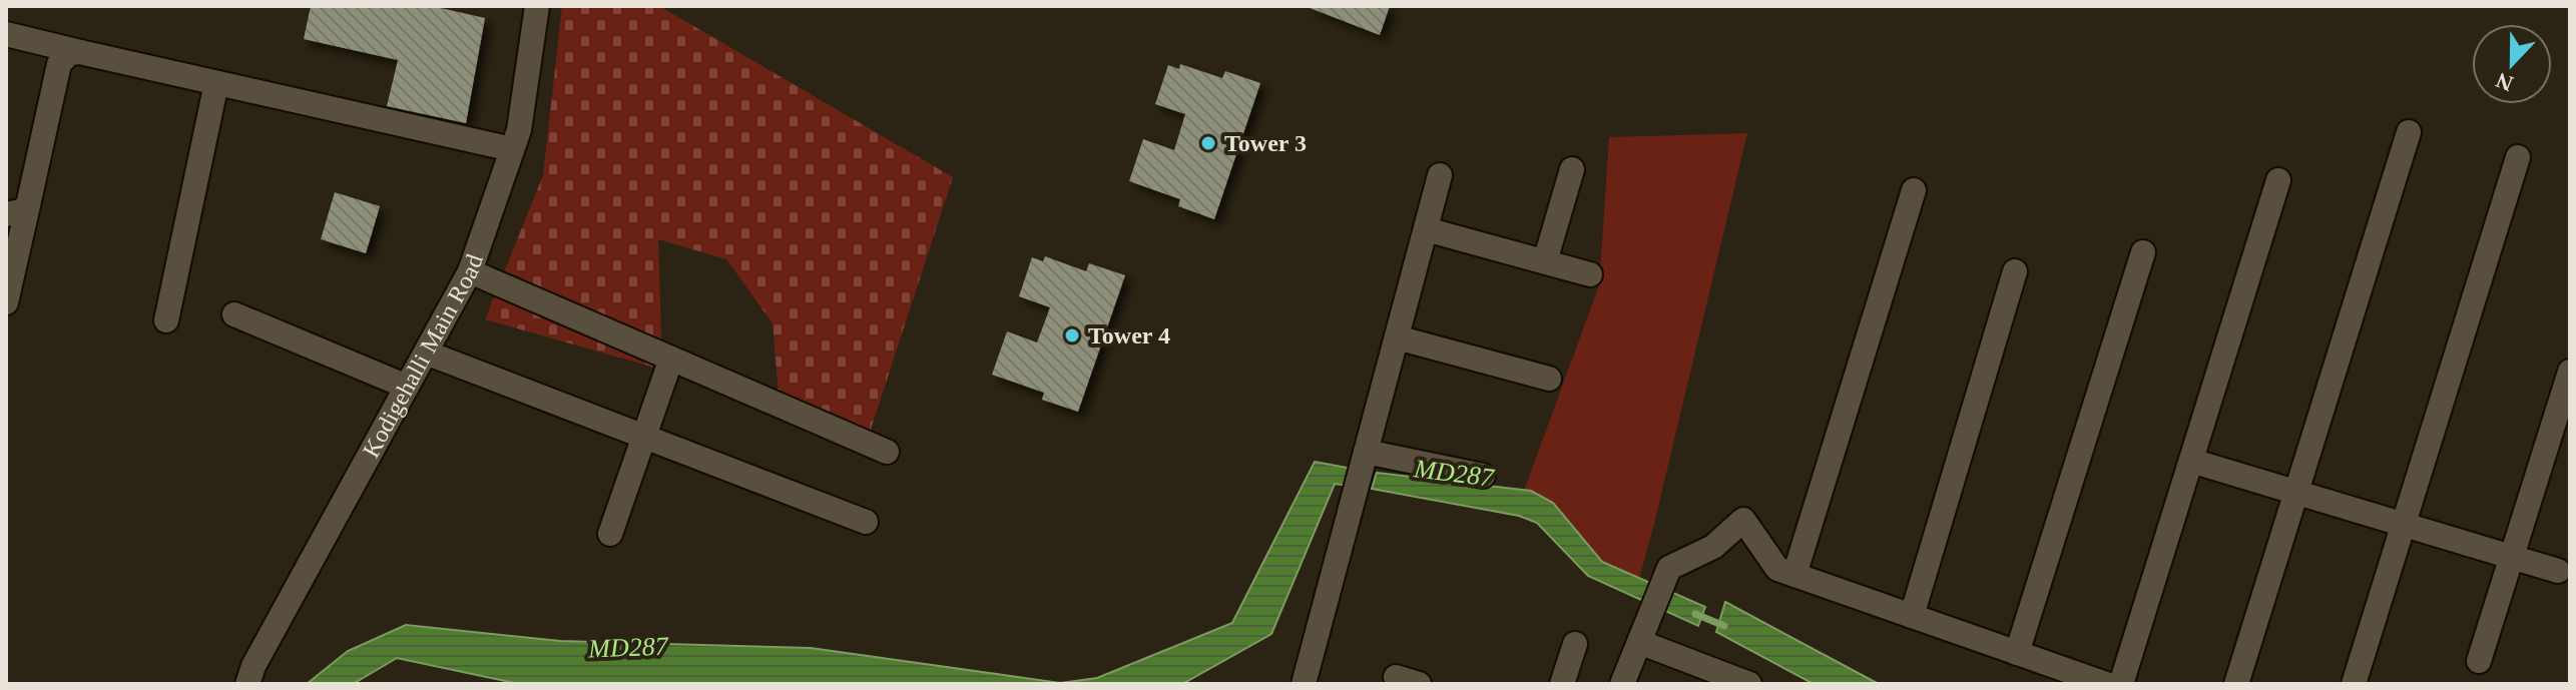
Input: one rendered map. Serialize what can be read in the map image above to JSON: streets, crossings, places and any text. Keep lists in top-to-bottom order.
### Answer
{
  "streets": {
    "street": ["Kodigehalli Main Road"]
  },
  "water": ["MD287"],
  "places": ["Tower 3", "Tower 4"],
  "north": "bottom"
}
